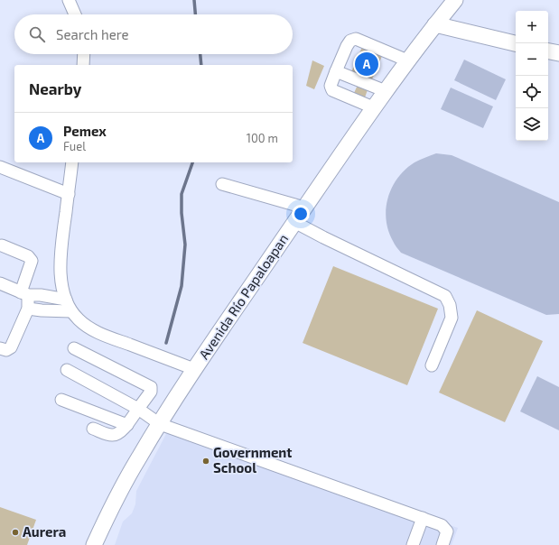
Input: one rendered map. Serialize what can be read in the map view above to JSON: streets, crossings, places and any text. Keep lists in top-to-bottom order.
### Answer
{
  "streets": {
    "main road": ["Avenida Río Papaloapan"]
  },
  "places": ["Government School", "Aurera"],
  "page": {
    "map_buttons": ["+", "−"],
    "search": "Search here",
    "pins": "A",
    "heading": "Nearby",
    "list": [
      {
        "mark": "A",
        "name": "Pemex",
        "note": "Fuel",
        "value": "100 m"
      }
    ]
  }
}
